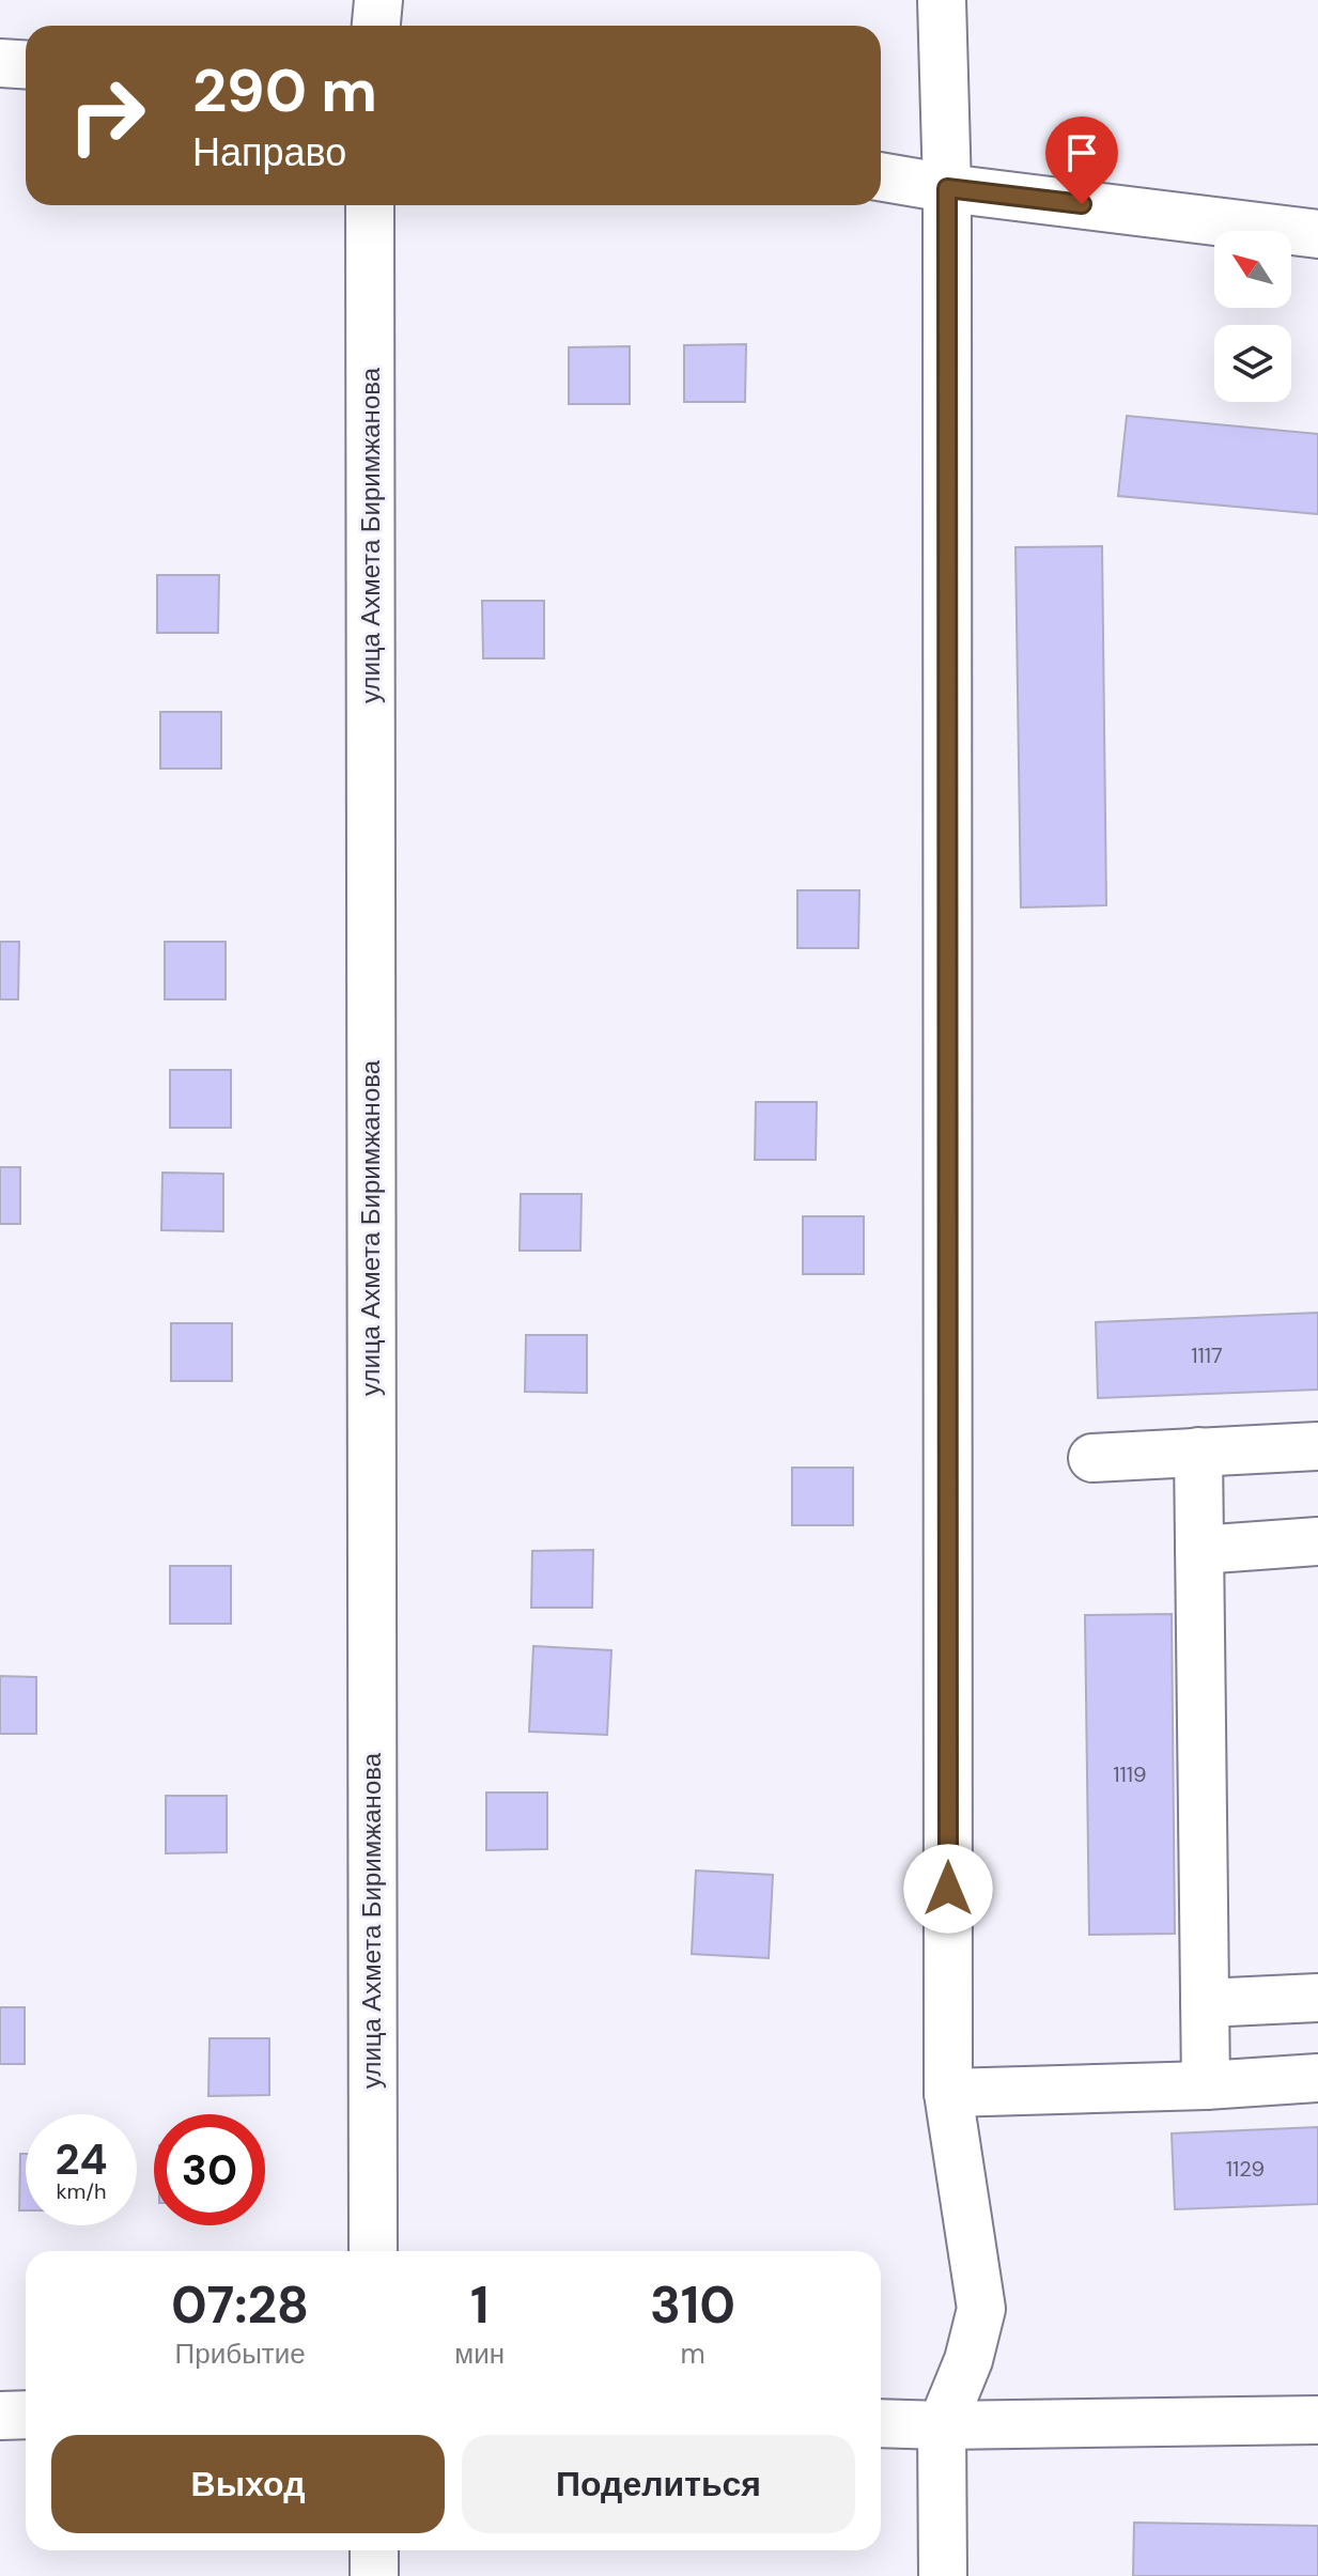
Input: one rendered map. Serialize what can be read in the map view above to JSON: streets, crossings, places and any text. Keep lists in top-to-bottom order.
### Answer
{
  "streets": {
    "street": ["улица Ахмета Биримжанова"]
  },
  "house_numbers": ["1117", "1119", "1129"],
  "north": "top left",
  "page": {
    "turn": ["290 m", "Направо"],
    "speed": "24 km/h",
    "limit": "30",
    "eta": [
      "07:28",
      "Прибытие",
      "1",
      "мин",
      "310",
      "m"
    ],
    "buttons": ["Выход", "Поделиться"]
  }
}
